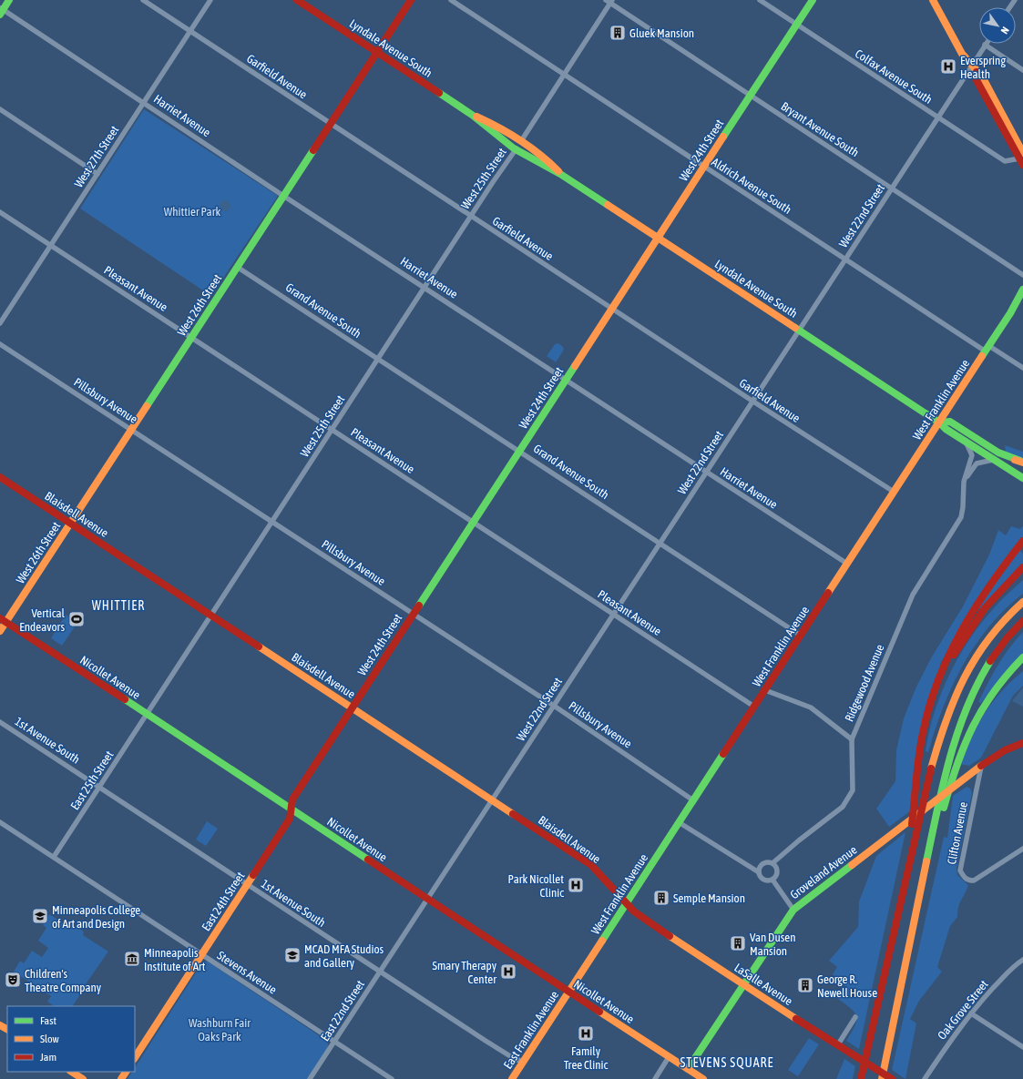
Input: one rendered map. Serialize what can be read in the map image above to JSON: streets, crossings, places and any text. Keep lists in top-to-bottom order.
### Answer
{
  "streets": {
    "main road": [
      "Lyndale Avenue South",
      "West 24th Street",
      "West 26th Street",
      "West Franklin Avenue",
      "Blaisdell Avenue",
      "Nicollet Avenue",
      "Groveland Avenue",
      "East 24th Street",
      "LaSalle Avenue",
      "East Franklin Avenue"
    ],
    "street": [
      "Garfield Avenue",
      "Colfax Avenue South",
      "Harriet Avenue",
      "Bryant Avenue South",
      "West 27th Street",
      "West 25th Street",
      "Aldrich Avenue South",
      "West 22nd Street",
      "Pleasant Avenue",
      "Grand Avenue South",
      "Pillsbury Avenue",
      "Ridgewood Avenue",
      "1st Avenue South",
      "East 25th Street",
      "Clifton Avenue",
      "Stevens Avenue",
      "Oak Grove Street",
      "East 22nd Street"
    ]
  },
  "crossings": [
    ["Lyndale Avenue South", "West 24th Street"],
    ["Lyndale Avenue South", "West 25th Street"],
    ["Lyndale Avenue South", "West 22nd Street"],
    ["Lyndale Avenue South", "West 26th Street"],
    ["Lyndale Avenue South", "West Franklin Avenue"],
    ["Lyndale Avenue South", "Ridgewood Avenue"],
    ["Garfield Avenue", "West 24th Street"],
    ["Garfield Avenue", "West 27th Street"],
    ["Garfield Avenue", "West 25th Street"],
    ["Garfield Avenue", "West 22nd Street"],
    ["Garfield Avenue", "West 26th Street"],
    ["Garfield Avenue", "West Franklin Avenue"],
    ["Colfax Avenue South", "West 24th Street"],
    ["Colfax Avenue South", "West 22nd Street"],
    ["Harriet Avenue", "West 24th Street"],
    ["Harriet Avenue", "West 27th Street"],
    ["Harriet Avenue", "West 25th Street"],
    ["Harriet Avenue", "West 22nd Street"],
    ["Harriet Avenue", "West 26th Street"],
    ["Harriet Avenue", "West Franklin Avenue"],
    ["Bryant Avenue South", "West 24th Street"],
    ["Bryant Avenue South", "West 25th Street"],
    ["Bryant Avenue South", "West 22nd Street"],
    ["West 24th Street", "Aldrich Avenue South"],
    ["West 24th Street", "Pleasant Avenue"],
    ["West 24th Street", "Grand Avenue South"],
    ["West 24th Street", "Pillsbury Avenue"],
    ["West 24th Street", "Blaisdell Avenue"],
    ["West 24th Street", "Nicollet Avenue"],
    ["West 24th Street", "East 24th Street"],
    ["West 27th Street", "Pleasant Avenue"],
    ["West 25th Street", "Aldrich Avenue South"],
    ["West 25th Street", "Pleasant Avenue"],
    ["West 25th Street", "Grand Avenue South"],
    ["West 25th Street", "Pillsbury Avenue"],
    ["West 25th Street", "Blaisdell Avenue"],
    ["West 25th Street", "Nicollet Avenue"],
    ["West 25th Street", "East 25th Street"],
    ["Aldrich Avenue South", "West 22nd Street"],
    ["Aldrich Avenue South", "West Franklin Avenue"],
    ["West 22nd Street", "Pleasant Avenue"],
    ["West 22nd Street", "Grand Avenue South"],
    ["West 22nd Street", "Pillsbury Avenue"],
    ["West 22nd Street", "Blaisdell Avenue"],
    ["West 22nd Street", "Nicollet Avenue"],
    ["West 22nd Street", "East 22nd Street"],
    ["Pleasant Avenue", "West 26th Street"],
    ["Pleasant Avenue", "West Franklin Avenue"],
    ["West 26th Street", "Grand Avenue South"],
    ["West 26th Street", "Pillsbury Avenue"],
    ["West 26th Street", "Blaisdell Avenue"],
    ["West 26th Street", "Nicollet Avenue"],
    ["Grand Avenue South", "West Franklin Avenue"],
    ["West Franklin Avenue", "Pillsbury Avenue"],
    ["West Franklin Avenue", "Blaisdell Avenue"],
    ["West Franklin Avenue", "Nicollet Avenue"],
    ["West Franklin Avenue", "LaSalle Avenue"],
    ["West Franklin Avenue", "East Franklin Avenue"],
    ["Blaisdell Avenue", "LaSalle Avenue"],
    ["Nicollet Avenue", "East 25th Street"],
    ["Nicollet Avenue", "Groveland Avenue"],
    ["Nicollet Avenue", "East 24th Street"],
    ["Nicollet Avenue", "East 22nd Street"],
    ["Nicollet Avenue", "East Franklin Avenue"],
    ["1st Avenue South", "East 25th Street"],
    ["1st Avenue South", "East 24th Street"],
    ["1st Avenue South", "East 22nd Street"],
    ["1st Avenue South", "East Franklin Avenue"],
    ["East 25th Street", "Stevens Avenue"],
    ["Clifton Avenue", "Groveland Avenue"],
    ["Groveland Avenue", "LaSalle Avenue"],
    ["East 24th Street", "Stevens Avenue"],
    ["Stevens Avenue", "East 22nd Street"]
  ],
  "districts": ["WHITTIER", "STEVENS SQUARE"],
  "parks": ["Whittier Park", "Washburn Fair Oaks Park"],
  "places": {
    "building": [
      "Gluek Mansion",
      "Semple Mansion",
      "Van Dusen Mansion",
      "George R. Newell House"
    ],
    "hospital": [
      "Everspring Health",
      "Park Nicollet Clinic",
      "Smary Therapy Center",
      "Family Tree Clinic"
    ],
    "sports": ["Vertical Endeavors"],
    "school or university": ["Minneapolis College of Art and Design", "MCAD MFA Studios and Gallery"],
    "museum": ["Minneapolis Institute of Art"],
    "theatre": ["Children's Theatre Company"]
  },
  "legend": ["Fast", "Slow", "Jam"],
  "north": "bottom right"
}
